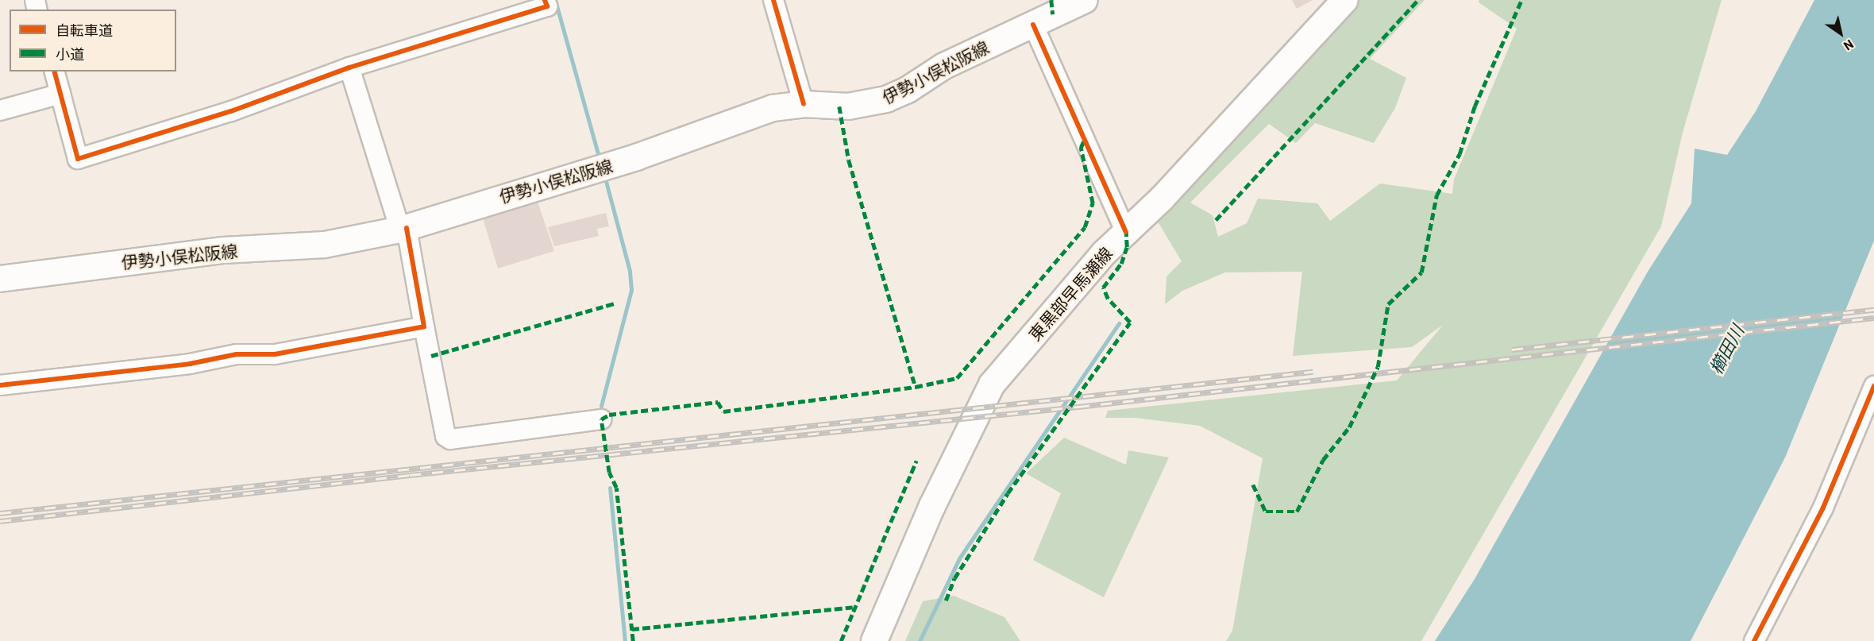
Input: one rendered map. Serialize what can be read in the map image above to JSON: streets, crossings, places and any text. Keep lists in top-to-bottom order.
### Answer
{
  "streets": {
    "main road": ["伊勢小俣松阪線", "東黒部早馬瀬線"]
  },
  "water": ["櫛田川"],
  "legend": ["自転車道", "小道"],
  "north": "bottom right"
}
